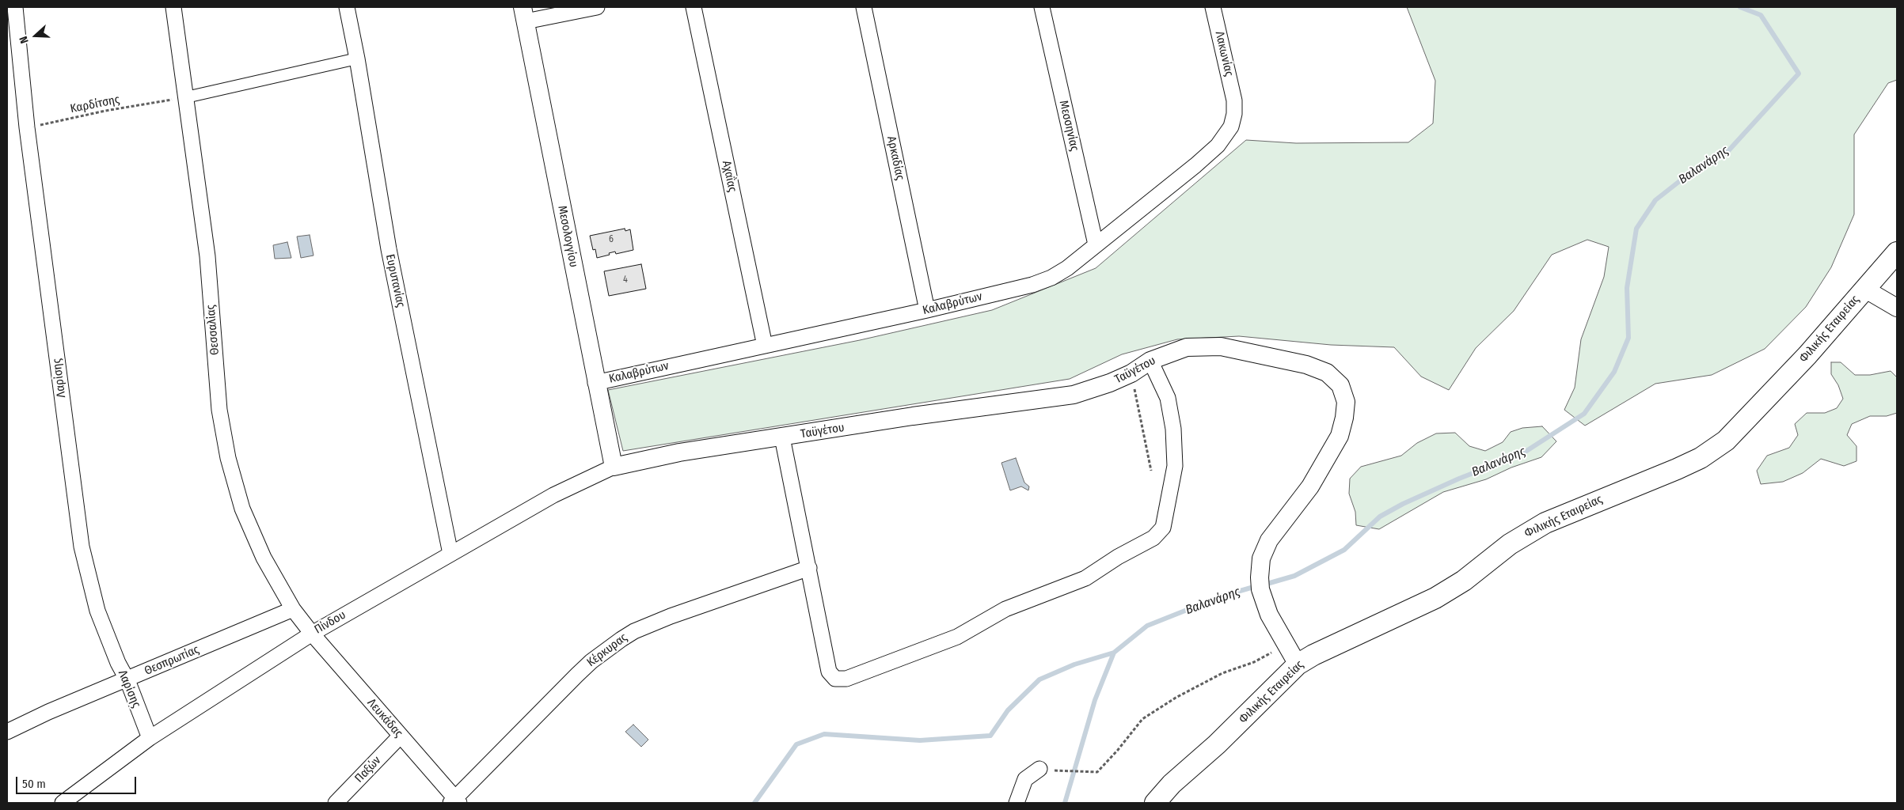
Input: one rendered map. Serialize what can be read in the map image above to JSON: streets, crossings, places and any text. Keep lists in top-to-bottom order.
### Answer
{
  "streets": {
    "main road": ["Φιλικής Εταιρείας"],
    "street": [
      "Λακωνίας",
      "Μεσσηνίας",
      "Αρκαδίας",
      "Αχαΐας",
      "Μεσολογγίου",
      "Ευρυτανίας",
      "Καλαβρύτων",
      "Θεσσαλίας",
      "Ταϋγέτου",
      "Λαρίσης",
      "Πίνδου",
      "Κέρκυρας",
      "Θεσπρωτίας",
      "Λευκάδας",
      "Παξών"
    ],
    "path": ["Καρδίτσης"]
  },
  "crossings": [
    ["Λακωνίας", "Καλαβρύτων"],
    ["Καρδίτσης", "Θεσσαλίας"],
    ["Καρδίτσης", "Λαρίσης"],
    ["Μεσσηνίας", "Καλαβρύτων"],
    ["Αρκαδίας", "Καλαβρύτων"],
    ["Αχαΐας", "Καλαβρύτων"],
    ["Μεσολογγίου", "Καλαβρύτων"],
    ["Μεσολογγίου", "Ταϋγέτου"],
    ["Μεσολογγίου", "Πίνδου"],
    ["Ευρυτανίας", "Πίνδου"],
    ["Φιλικής Εταιρείας", "Ταϋγέτου"],
    ["Θεσσαλίας", "Πίνδου"],
    ["Θεσσαλίας", "Θεσπρωτίας"],
    ["Θεσσαλίας", "Λευκάδας"],
    ["Ταϋγέτου", "Πίνδου"],
    ["Λαρίσης", "Πίνδου"],
    ["Λαρίσης", "Θεσπρωτίας"],
    ["Πίνδου", "Λευκάδας"],
    ["Κέρκυρας", "Λευκάδας"],
    ["Λευκάδας", "Παξών"]
  ],
  "water": ["Βαλανάρης"],
  "house_numbers": ["6", "4"],
  "scale_bar": "50 m",
  "north": "left"
}
